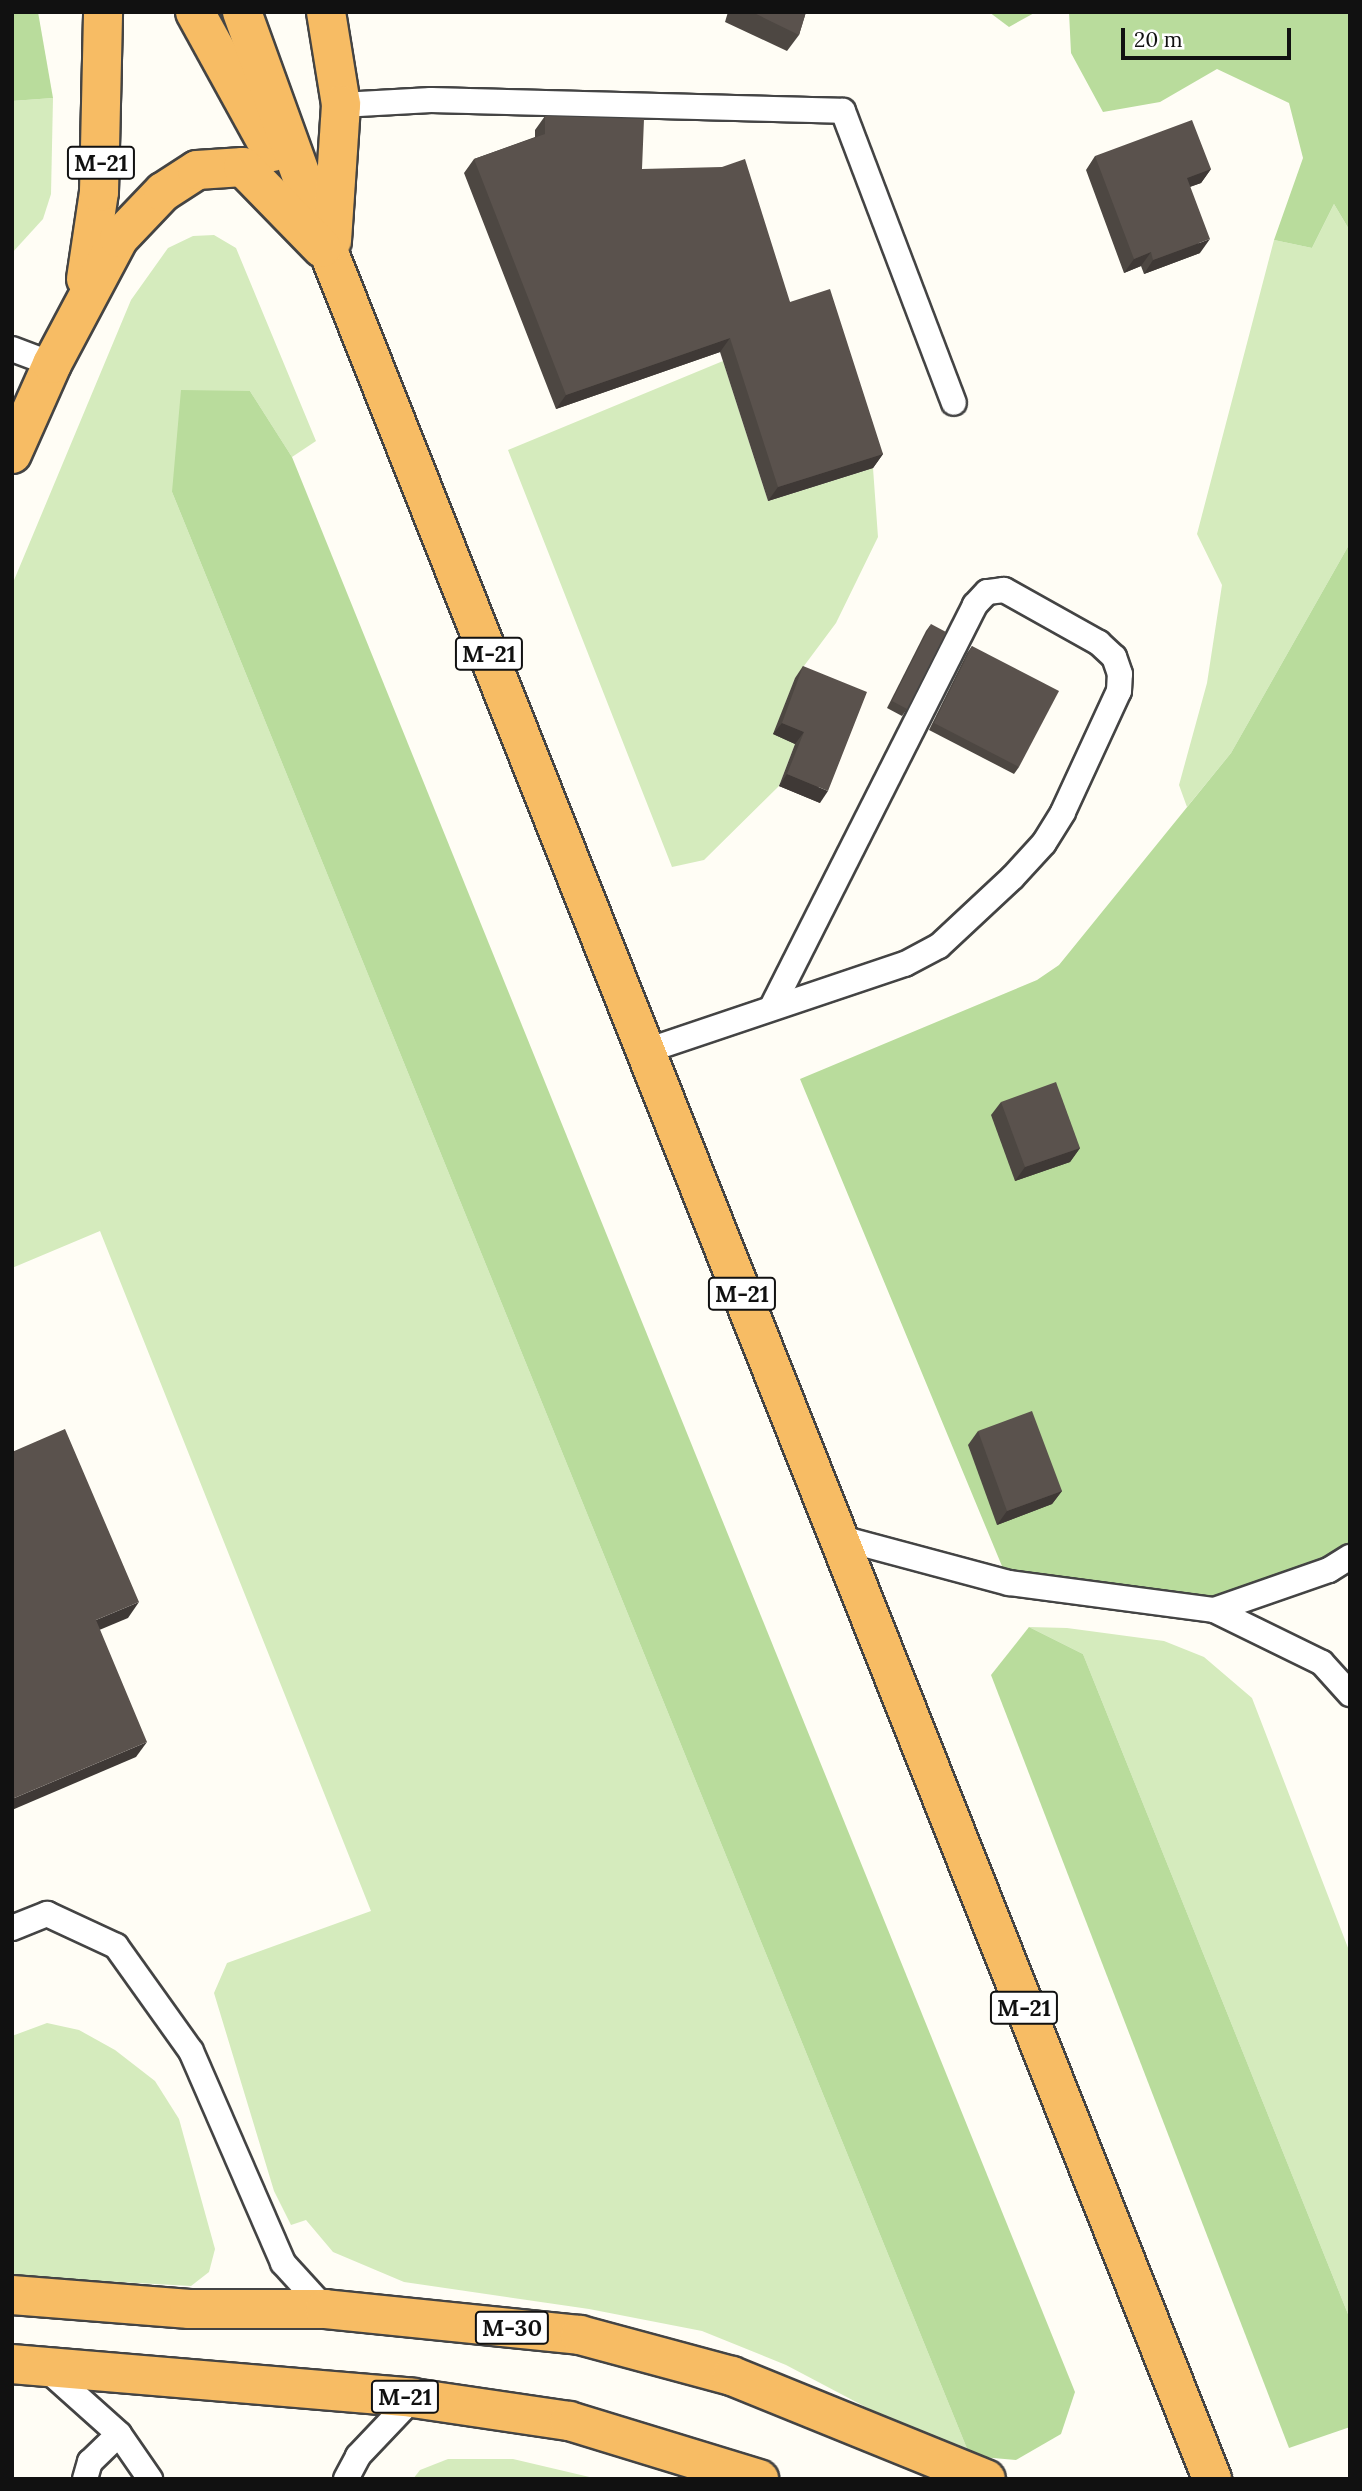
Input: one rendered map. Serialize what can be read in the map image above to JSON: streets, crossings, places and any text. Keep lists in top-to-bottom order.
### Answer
{
  "streets": {
    "highway": ["М-21", "М-30"]
  },
  "scale_bar": "20 m"
}
